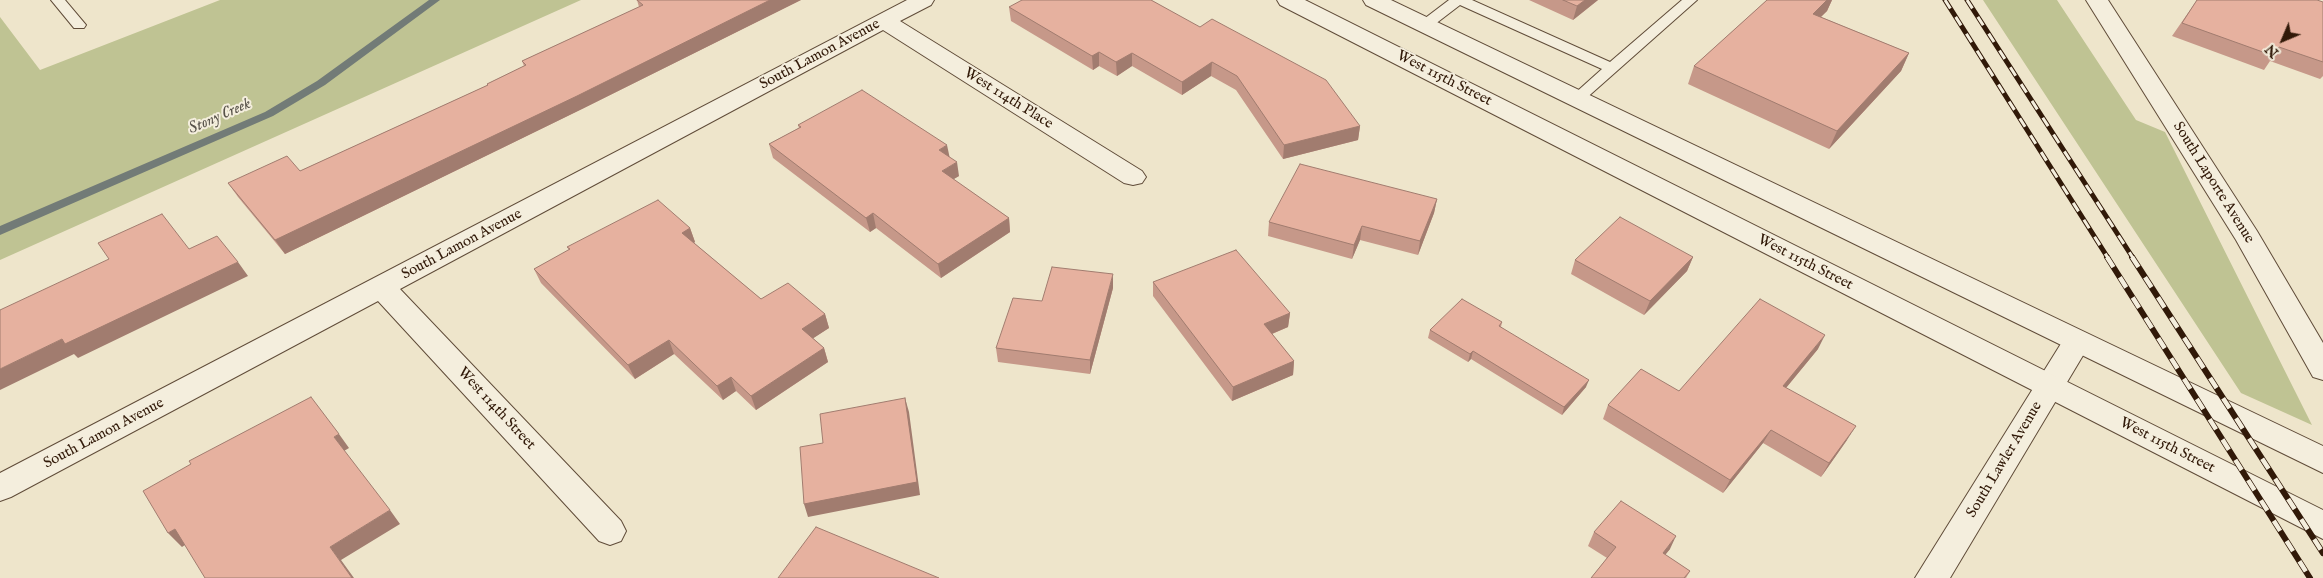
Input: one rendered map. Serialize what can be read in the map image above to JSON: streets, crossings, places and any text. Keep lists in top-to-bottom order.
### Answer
{
  "streets": {
    "street": [
      "South Lamon Avenue",
      "West 115th Street",
      "West 114th Place",
      "South Laporte Avenue",
      "West 114th Street",
      "South Lawler Avenue"
    ]
  },
  "crossings": [
    ["South Lamon Avenue", "West 114th Place"],
    ["South Lamon Avenue", "West 114th Street"],
    ["West 115th Street", "South Lawler Avenue"]
  ],
  "water": ["Stony Creek"],
  "north": "bottom left"
}
